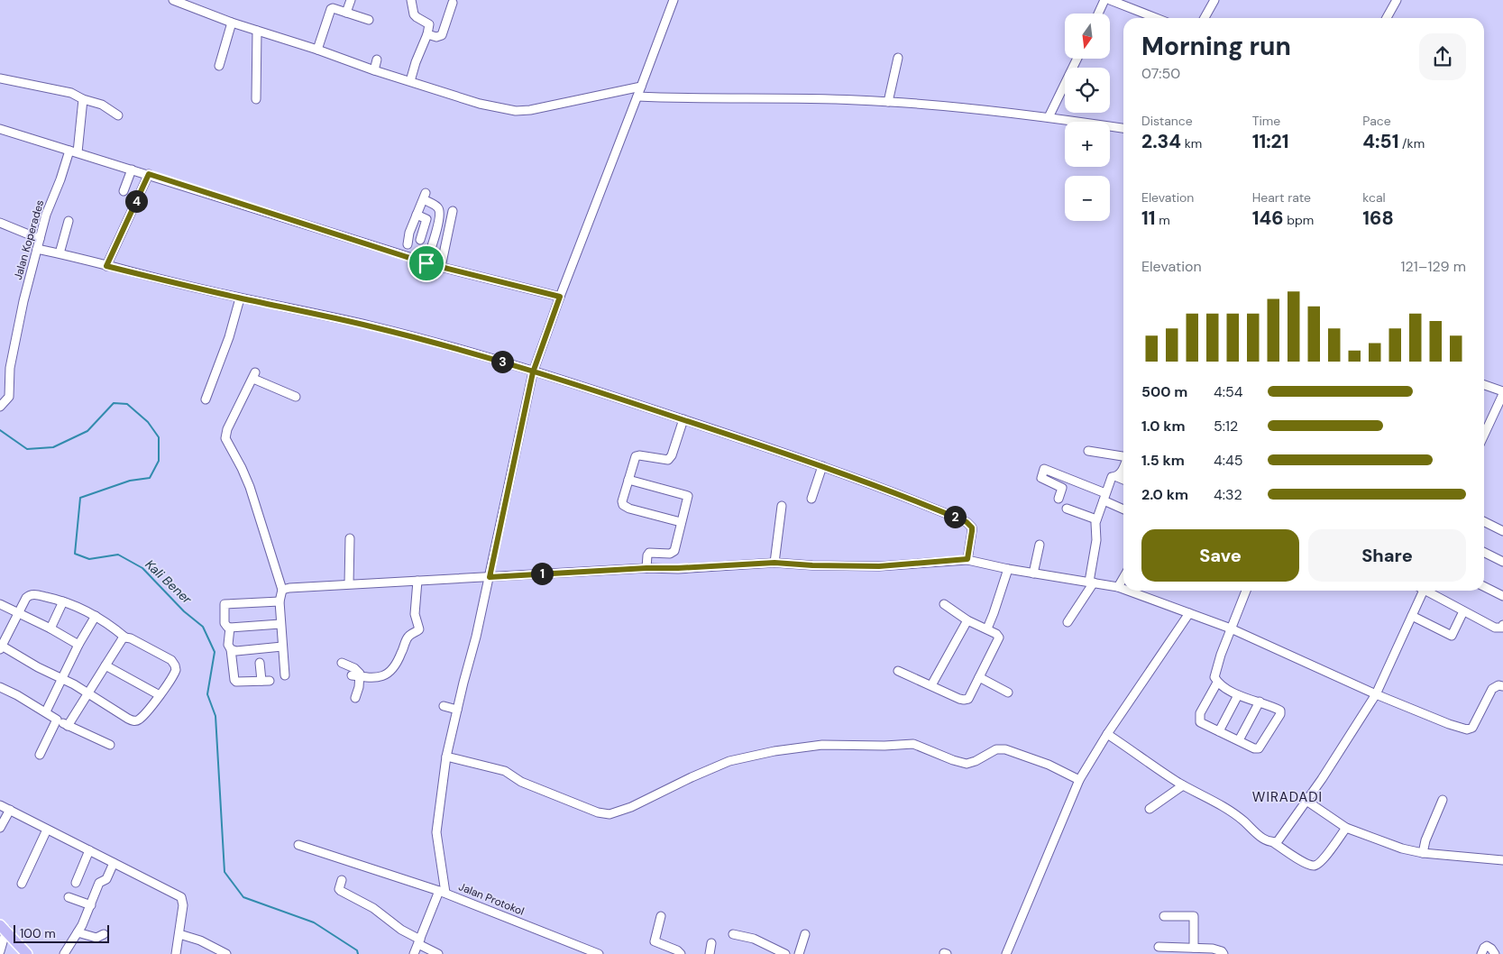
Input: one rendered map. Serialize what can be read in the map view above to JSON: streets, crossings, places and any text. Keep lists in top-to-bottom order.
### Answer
{
  "streets": {
    "street": ["Jalan Koperades", "Jalan Protokol"]
  },
  "districts": ["WIRADADI"],
  "water": ["Kali Bener"],
  "scale_bar": "100 m",
  "north": "bottom",
  "page": {
    "map_buttons": ["+", "−"],
    "heading": ["Morning run", "07:50"],
    "stats": [
      ["Distance", "2.34 km"],
      ["Time", "11:21"],
      ["Pace", "4:51 /km"],
      ["Elevation", "11 m"],
      ["Heart rate", "146 bpm"],
      ["kcal", "168"]
    ],
    "pins": [
      "4",
      "3",
      "2",
      "1"
    ],
    "chart": ["Elevation", "121–129 m"],
    "list": [
      {
        "name": "500 m",
        "note": "4:54"
      },
      {
        "name": "1.0 km",
        "note": "5:12"
      },
      {
        "name": "1.5 km",
        "note": "4:45"
      },
      {
        "name": "2.0 km",
        "note": "4:32"
      }
    ],
    "buttons": ["Save", "Share"],
    "scale": "100 m"
  }
}
